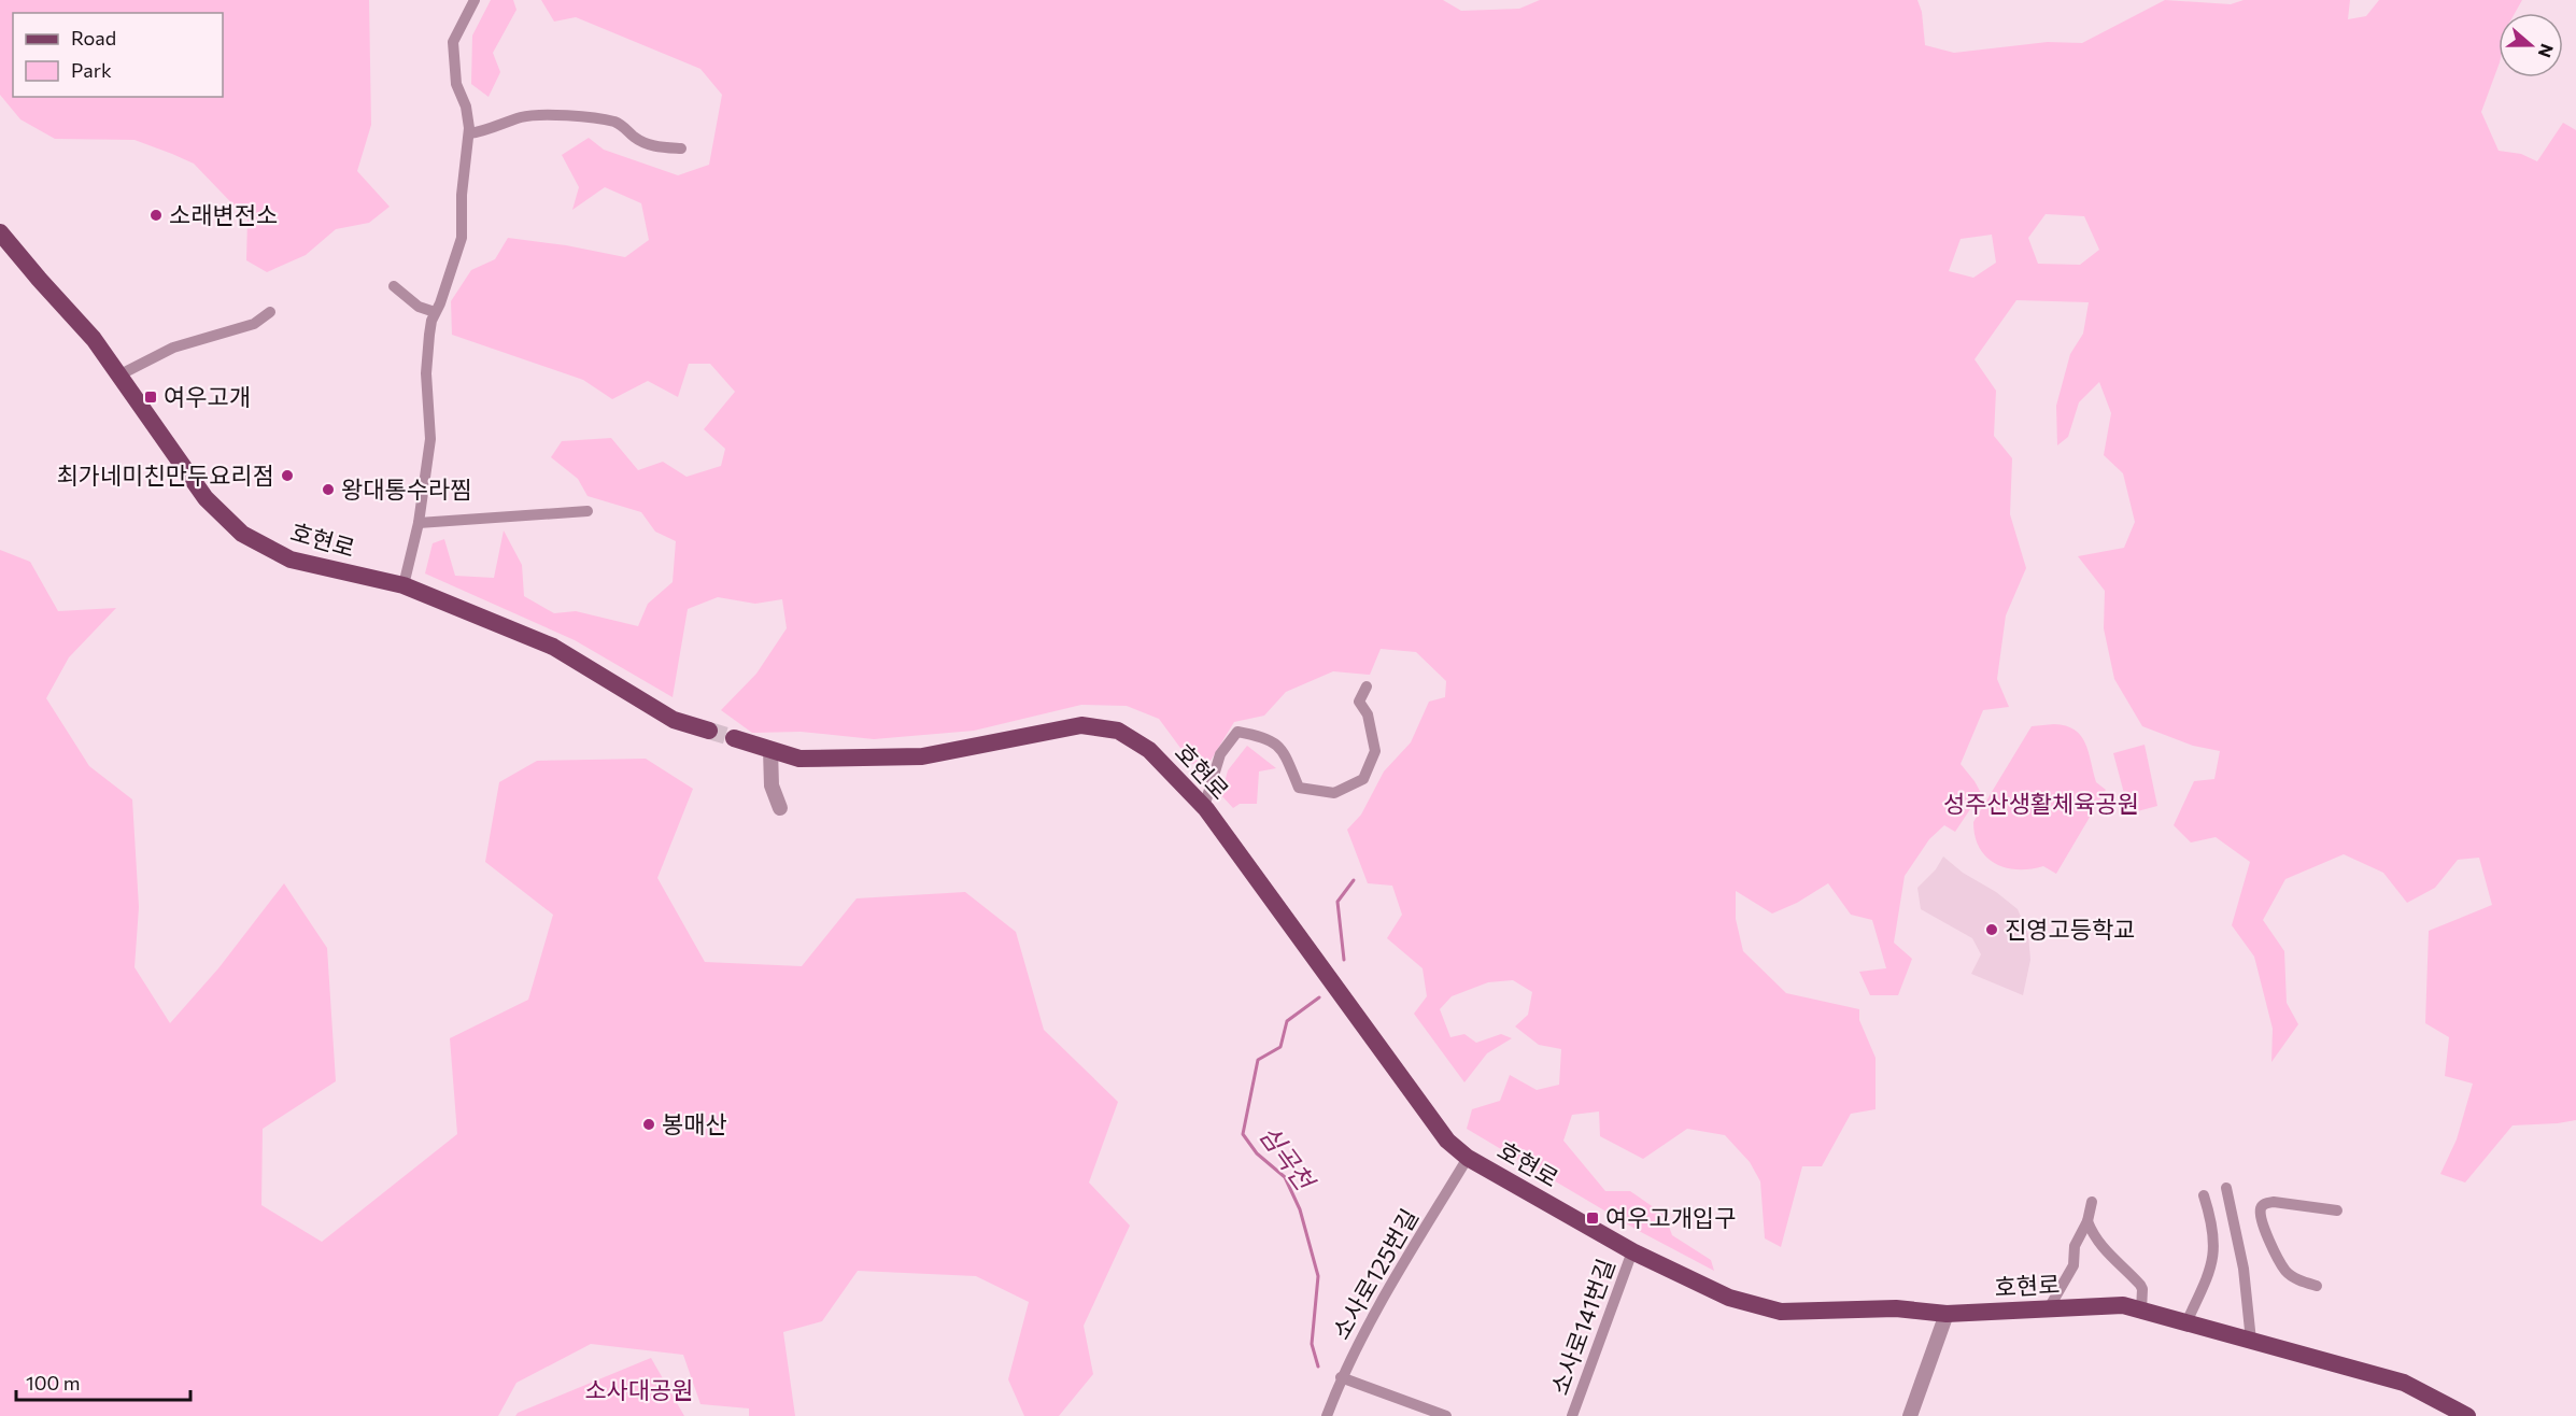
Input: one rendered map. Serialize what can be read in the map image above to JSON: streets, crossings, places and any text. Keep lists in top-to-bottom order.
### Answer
{
  "streets": {
    "main road": ["호현로"],
    "street": ["소사로125번길", "소사로141번길"]
  },
  "crossings": [
    ["호현로", "소사로125번길"],
    ["호현로", "소사로141번길"]
  ],
  "water": ["심곡천"],
  "parks": ["성주산생활체육공원", "소사대공원"],
  "places": {
    "other": [
      "소래변전소",
      "최가네미친만두요리점",
      "왕대통수라찜",
      "진영고등학교",
      "봉매산"
    ],
    "transit": ["여우고개", "여우고개입구"]
  },
  "legend": ["Road", "Park"],
  "scale_bar": "100 m",
  "north": "right"
}
